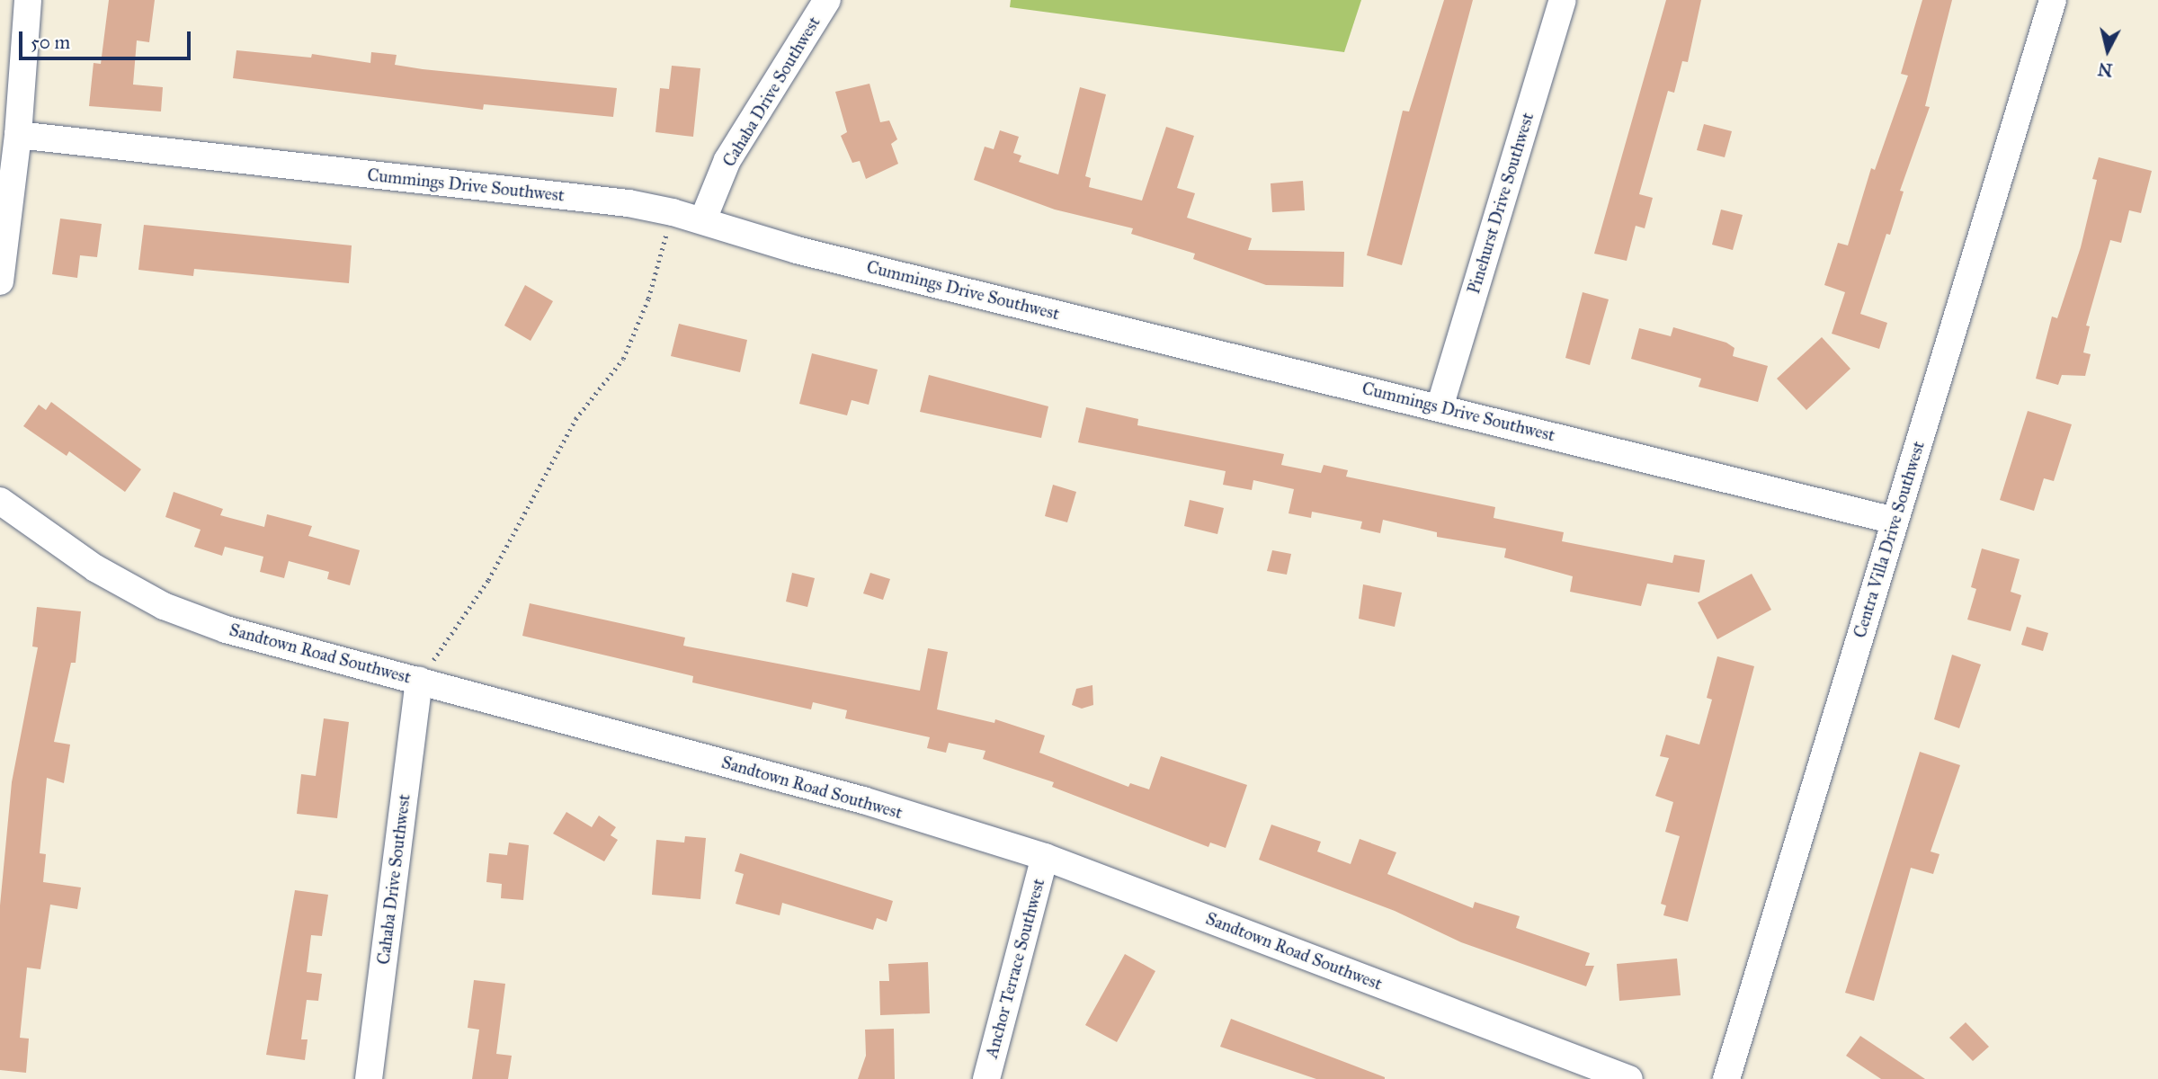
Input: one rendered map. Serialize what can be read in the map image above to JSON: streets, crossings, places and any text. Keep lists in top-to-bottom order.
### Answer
{
  "streets": {
    "street": [
      "Cahaba Drive Southwest",
      "Cummings Drive Southwest",
      "Pinehurst Drive Southwest",
      "Centra Villa Drive Southwest",
      "Sandtown Road Southwest",
      "Anchor Terrace Southwest"
    ]
  },
  "crossings": [
    ["Cahaba Drive Southwest", "Cummings Drive Southwest"],
    ["Cahaba Drive Southwest", "Sandtown Road Southwest"],
    ["Cummings Drive Southwest", "Pinehurst Drive Southwest"],
    ["Cummings Drive Southwest", "Centra Villa Drive Southwest"],
    ["Sandtown Road Southwest", "Anchor Terrace Southwest"]
  ],
  "scale_bar": "50 m",
  "north": "bottom"
}
